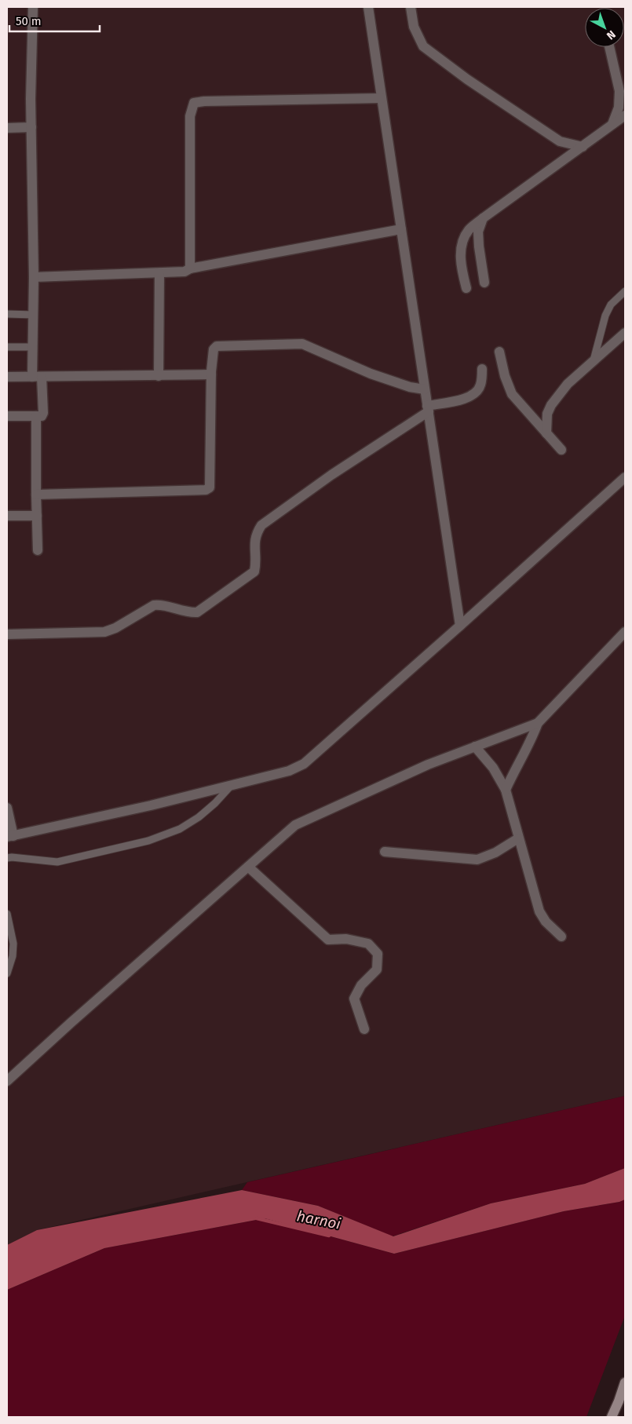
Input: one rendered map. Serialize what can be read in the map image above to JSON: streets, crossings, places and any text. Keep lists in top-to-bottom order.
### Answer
{
  "water": ["harnoi"],
  "scale_bar": "50 m",
  "north": "bottom right"
}
